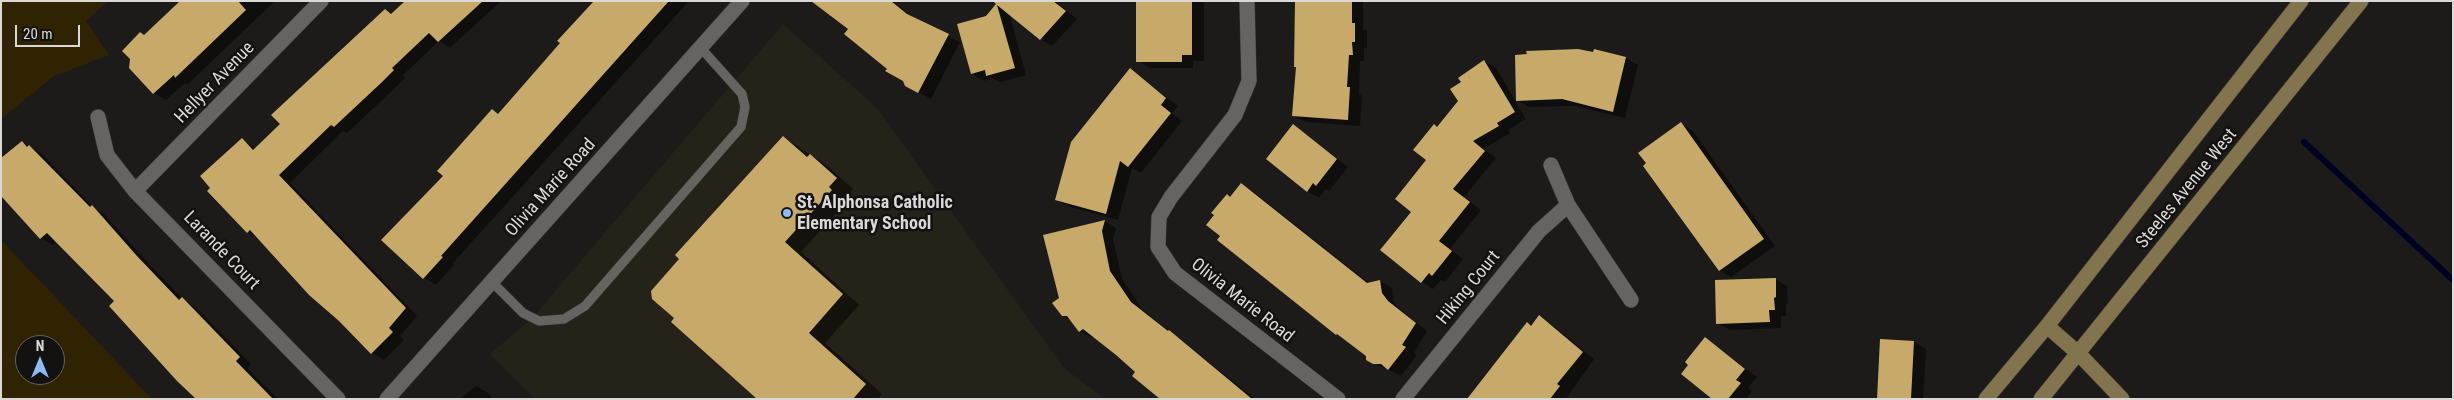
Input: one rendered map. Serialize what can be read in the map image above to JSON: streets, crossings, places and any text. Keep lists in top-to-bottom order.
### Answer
{
  "streets": {
    "main road": ["Steeles Avenue West"],
    "street": [
      "Hellyer Avenue",
      "Olivia Marie Road",
      "Larande Court",
      "Hiking Court"
    ]
  },
  "crossings": [
    ["Hellyer Avenue", "Larande Court"]
  ],
  "places": ["St. Alphonsa Catholic Elementary School"],
  "scale_bar": "20 m",
  "north": "top"
}
